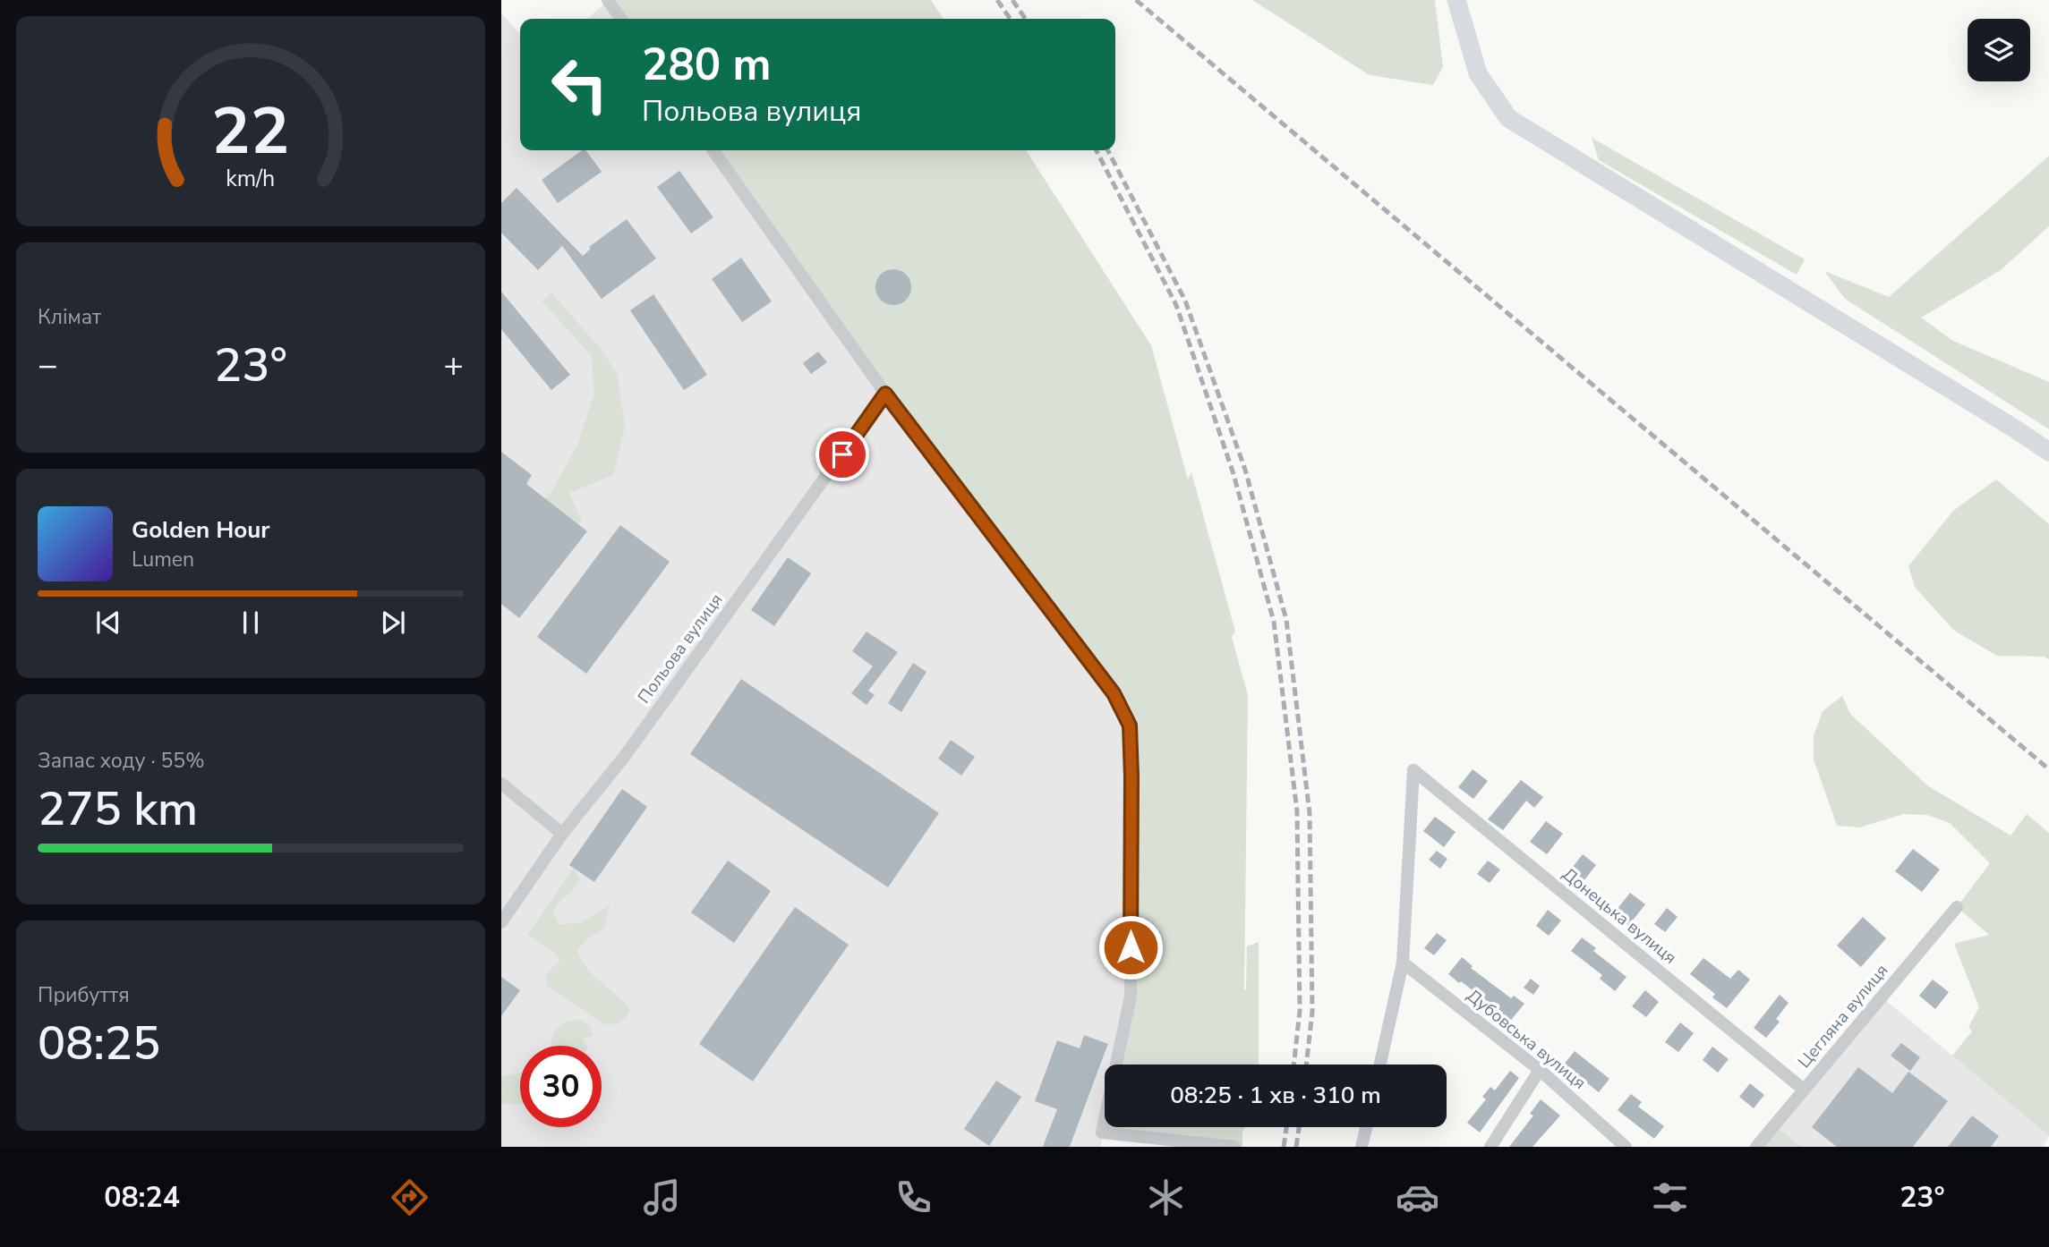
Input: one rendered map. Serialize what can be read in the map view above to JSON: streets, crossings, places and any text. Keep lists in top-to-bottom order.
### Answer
{
  "streets": {
    "street": [
      "Польова вулиця",
      "Донецька вулиця",
      "Цегляна вулиця",
      "Дубовська вулиця"
    ]
  },
  "crossings": [
    ["Донецька вулиця", "Цегляна вулиця"],
    ["Донецька вулиця", "Дубовська вулиця"]
  ],
  "page": {
    "turn": ["280 m", "Польова вулиця"],
    "tile": [
      "Клімат",
      ["Запас ходу · 55%", "275 km"],
      ["Прибуття", "08:25"]
    ],
    "heat": ["−", "23°", "+"],
    "song": ["Golden Hour", "Lumen"],
    "limit": "30",
    "trip": "08:25 · 1 хв · 310 m",
    "tabs": ["08:24", "23°"],
    "gauge": ["22", "km/h"]
  }
}
